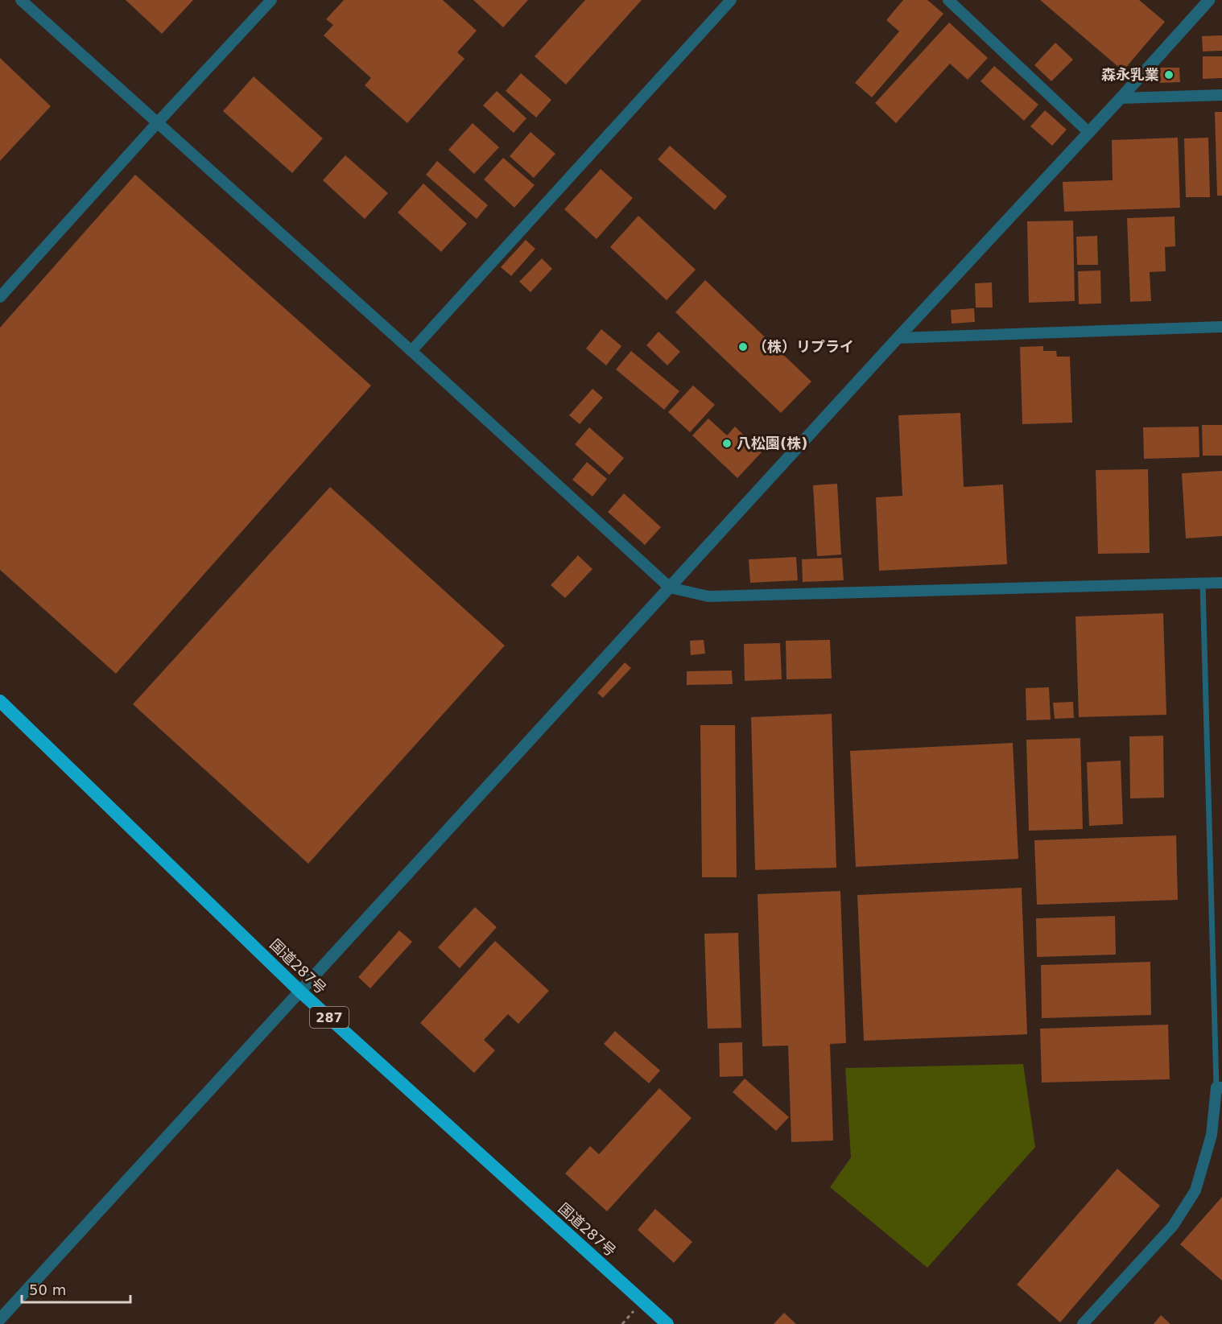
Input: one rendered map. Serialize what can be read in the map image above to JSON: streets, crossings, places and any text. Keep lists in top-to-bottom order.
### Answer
{
  "streets": {
    "highway": ["国道287号", "287"]
  },
  "places": ["森永乳業", "（株）リプライ", "八松園(株)"],
  "scale_bar": "50 m"
}
